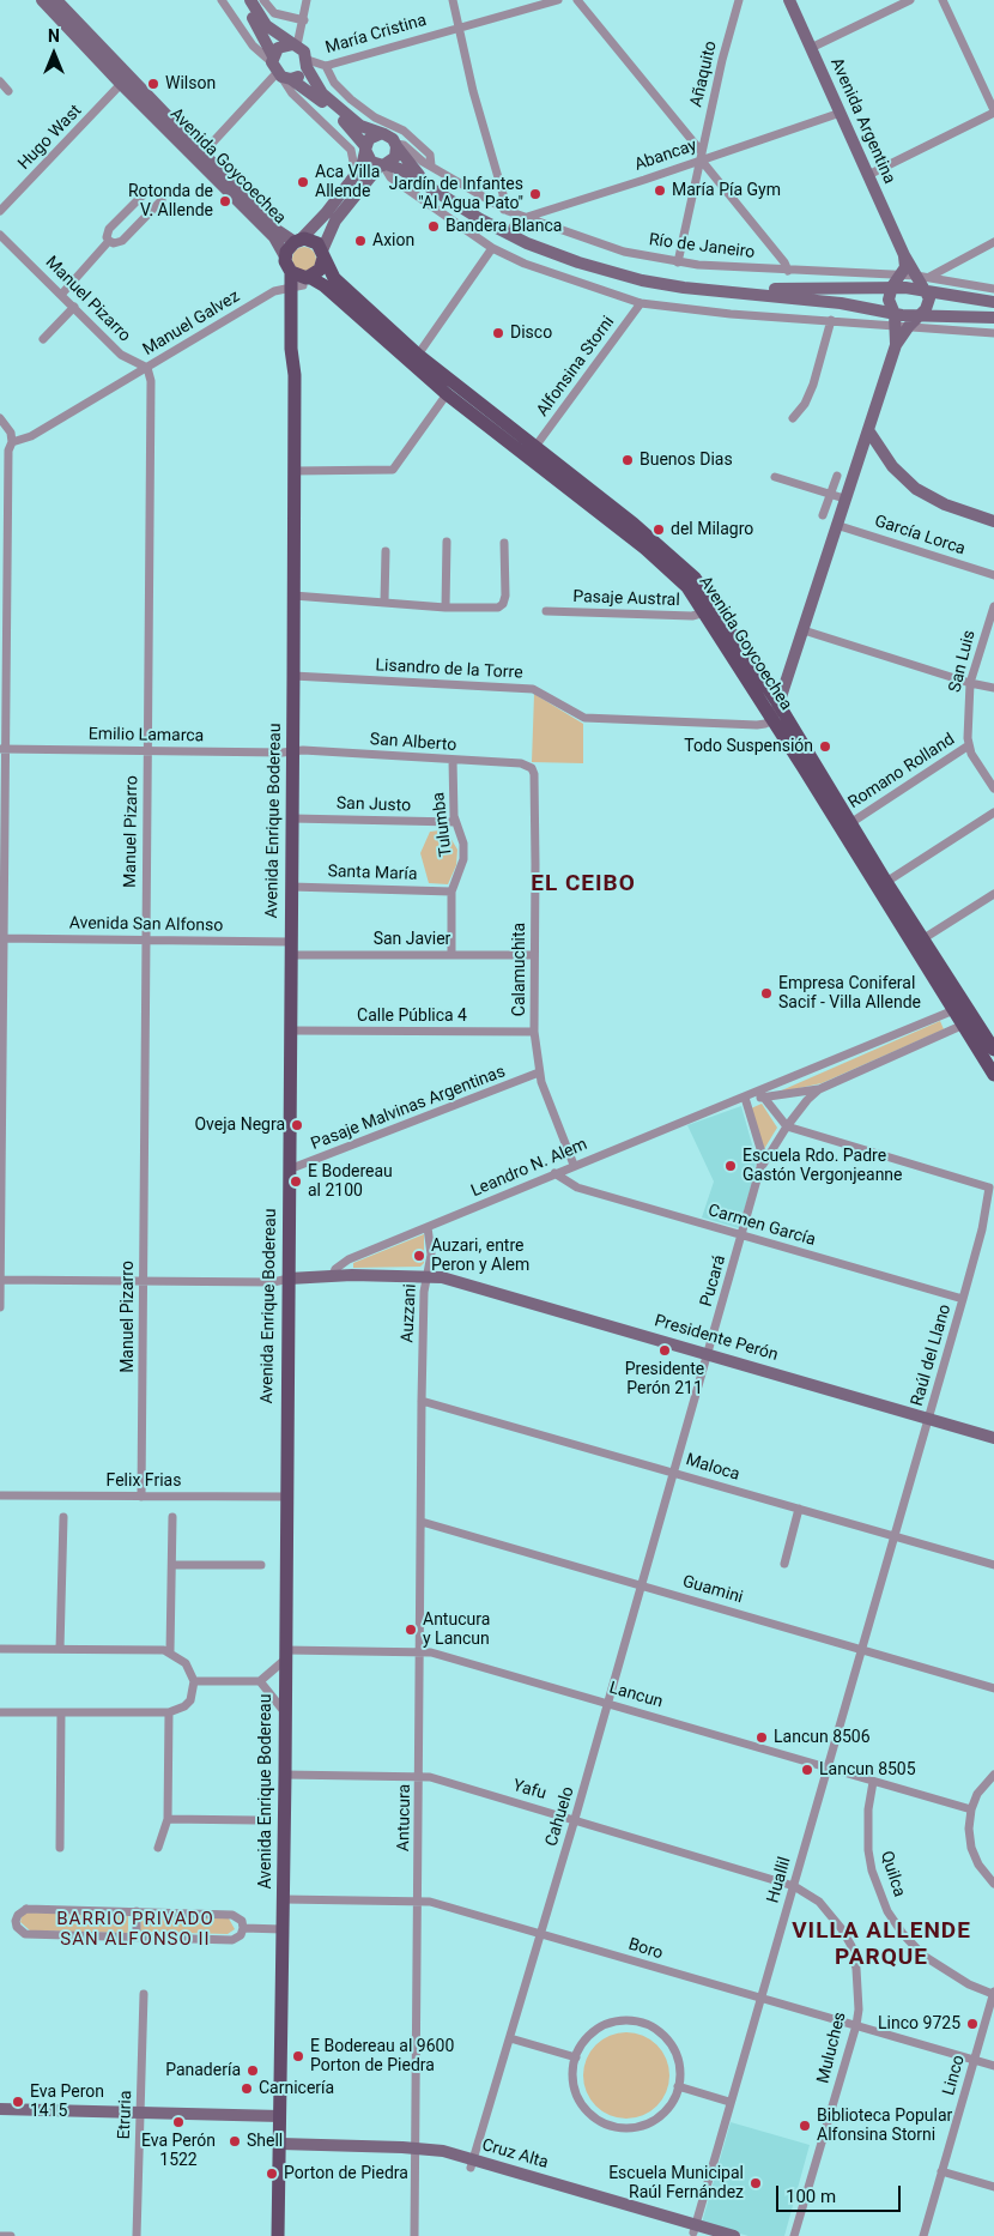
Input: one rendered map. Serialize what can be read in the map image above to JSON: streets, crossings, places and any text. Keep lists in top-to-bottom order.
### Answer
{
  "streets": {
    "main road": [
      "Avenida Argentina",
      "Avenida Goycoechea",
      "Avenida Enrique Bodereau",
      "Presidente Perón",
      "Cruz Alta"
    ],
    "street": [
      "María Cristina",
      "Añaquito",
      "Hugo Wast",
      "Abancay",
      "Río de Janeiro",
      "Manuel Pizarro",
      "Manuel Galvez",
      "Alfonsina Storni",
      "García Lorca",
      "Pasaje Austral",
      "San Luis",
      "Lisandro de la Torre",
      "Emilio Lamarca",
      "San Alberto",
      "Romano Rolland",
      "San Justo",
      "Tulumba",
      "Santa María",
      "Avenida San Alfonso",
      "San Javier",
      "Calamuchita",
      "Calle Pública 4",
      "Pasaje Malvinas Argentinas",
      "Leandro N. Alem",
      "Carmen García",
      "Pucará",
      "Auzzani",
      "Raúl del Llano",
      "Maloca",
      "Felix Frias",
      "Guamini",
      "Lancun",
      "Yafu",
      "Cahuelo",
      "Antucura",
      "Quilca",
      "Huallil",
      "Boro",
      "Muluches",
      "Linco",
      "Etruria"
    ]
  },
  "crossings": [
    ["Añaquito", "Abancay"],
    ["Añaquito", "Río de Janeiro"],
    ["Avenida Argentina", "Abancay"],
    ["Avenida Argentina", "Río de Janeiro"],
    ["Hugo Wast", "Avenida Goycoechea"],
    ["Abancay", "Río de Janeiro"],
    ["Avenida Goycoechea", "Manuel Galvez"],
    ["Avenida Goycoechea", "Alfonsina Storni"],
    ["Avenida Goycoechea", "Pasaje Austral"],
    ["Avenida Goycoechea", "Lisandro de la Torre"],
    ["Avenida Goycoechea", "Romano Rolland"],
    ["Avenida Goycoechea", "Avenida Enrique Bodereau"],
    ["Avenida Goycoechea", "Leandro N. Alem"],
    ["Río de Janeiro", "Avenida Enrique Bodereau"],
    ["Manuel Pizarro", "Manuel Galvez"],
    ["Manuel Pizarro", "Emilio Lamarca"],
    ["Manuel Pizarro", "Avenida San Alfonso"],
    ["Manuel Pizarro", "Felix Frias"],
    ["Manuel Galvez", "Avenida Enrique Bodereau"],
    ["San Luis", "Romano Rolland"],
    ["Lisandro de la Torre", "Avenida Enrique Bodereau"],
    ["Emilio Lamarca", "San Alberto"],
    ["Emilio Lamarca", "Avenida Enrique Bodereau"],
    ["San Alberto", "Avenida Enrique Bodereau"],
    ["San Alberto", "Tulumba"],
    ["San Alberto", "Calamuchita"],
    ["San Justo", "Avenida Enrique Bodereau"],
    ["San Justo", "Tulumba"],
    ["Avenida Enrique Bodereau", "Santa María"],
    ["Avenida Enrique Bodereau", "Avenida San Alfonso"],
    ["Avenida Enrique Bodereau", "San Javier"],
    ["Avenida Enrique Bodereau", "Calle Pública 4"],
    ["Avenida Enrique Bodereau", "Pasaje Malvinas Argentinas"],
    ["Avenida Enrique Bodereau", "Presidente Perón"],
    ["Avenida Enrique Bodereau", "Felix Frias"],
    ["Avenida Enrique Bodereau", "Lancun"],
    ["Avenida Enrique Bodereau", "Yafu"],
    ["Avenida Enrique Bodereau", "Boro"],
    ["Avenida Enrique Bodereau", "Cruz Alta"],
    ["Tulumba", "Santa María"],
    ["Tulumba", "San Javier"],
    ["Avenida San Alfonso", "San Javier"],
    ["San Javier", "Calamuchita"],
    ["Calamuchita", "Calle Pública 4"],
    ["Calamuchita", "Pasaje Malvinas Argentinas"],
    ["Calamuchita", "Leandro N. Alem"],
    ["Leandro N. Alem", "Carmen García"],
    ["Leandro N. Alem", "Pucará"],
    ["Leandro N. Alem", "Auzzani"],
    ["Leandro N. Alem", "Presidente Perón"],
    ["Carmen García", "Pucará"],
    ["Carmen García", "Raúl del Llano"],
    ["Pucará", "Presidente Perón"],
    ["Pucará", "Maloca"],
    ["Pucará", "Cahuelo"],
    ["Auzzani", "Presidente Perón"],
    ["Auzzani", "Maloca"],
    ["Auzzani", "Antucura"],
    ["Presidente Perón", "Raúl del Llano"],
    ["Raúl del Llano", "Maloca"],
    ["Raúl del Llano", "Huallil"],
    ["Maloca", "Cahuelo"],
    ["Maloca", "Antucura"],
    ["Maloca", "Huallil"],
    ["Guamini", "Cahuelo"],
    ["Guamini", "Antucura"],
    ["Guamini", "Huallil"],
    ["Lancun", "Cahuelo"],
    ["Lancun", "Antucura"],
    ["Lancun", "Quilca"],
    ["Lancun", "Huallil"],
    ["Yafu", "Cahuelo"],
    ["Yafu", "Antucura"],
    ["Yafu", "Huallil"],
    ["Yafu", "Muluches"],
    ["Cahuelo", "Boro"],
    ["Cahuelo", "Cruz Alta"],
    ["Antucura", "Boro"],
    ["Antucura", "Cruz Alta"],
    ["Quilca", "Linco"],
    ["Huallil", "Boro"],
    ["Huallil", "Muluches"],
    ["Huallil", "Cruz Alta"],
    ["Boro", "Muluches"],
    ["Boro", "Linco"]
  ],
  "districts": ["EL CEIBO", "BARRIO PRIVADO SAN ALFONSO II", "VILLA ALLENDE PARQUE"],
  "places": [
    "Wilson",
    "Aca Villa Allende",
    "María Pía Gym",
    "Jardín de Infantes \"Al Agua Pato\"",
    "Rotonda de V. Allende",
    "Bandera Blanca",
    "Axion",
    "Disco",
    "Buenos Dias",
    "del Milagro",
    "Todo Suspensión",
    "Empresa Coniferal Sacif - Villa Allende",
    "Oveja Negra",
    "Escuela Rdo. Padre Gastón Vergonjeanne",
    "E Bodereau al 2100",
    "Auzari, entre Peron y Alem",
    "Presidente Perón 211",
    "Antucura y Lancun",
    "Lancun 8506",
    "Lancun 8505",
    "Linco 9725",
    "E Bodereau al 9600 Porton de Piedra",
    "Panadería",
    "Carnicería",
    "Eva Peron 1415",
    "Eva Perón 1522",
    "Biblioteca Popular Alfonsina Storni",
    "Shell",
    "Porton de Piedra",
    "Escuela Municipal Raúl Fernández"
  ],
  "scale_bar": "100 m",
  "north": "top"
}
